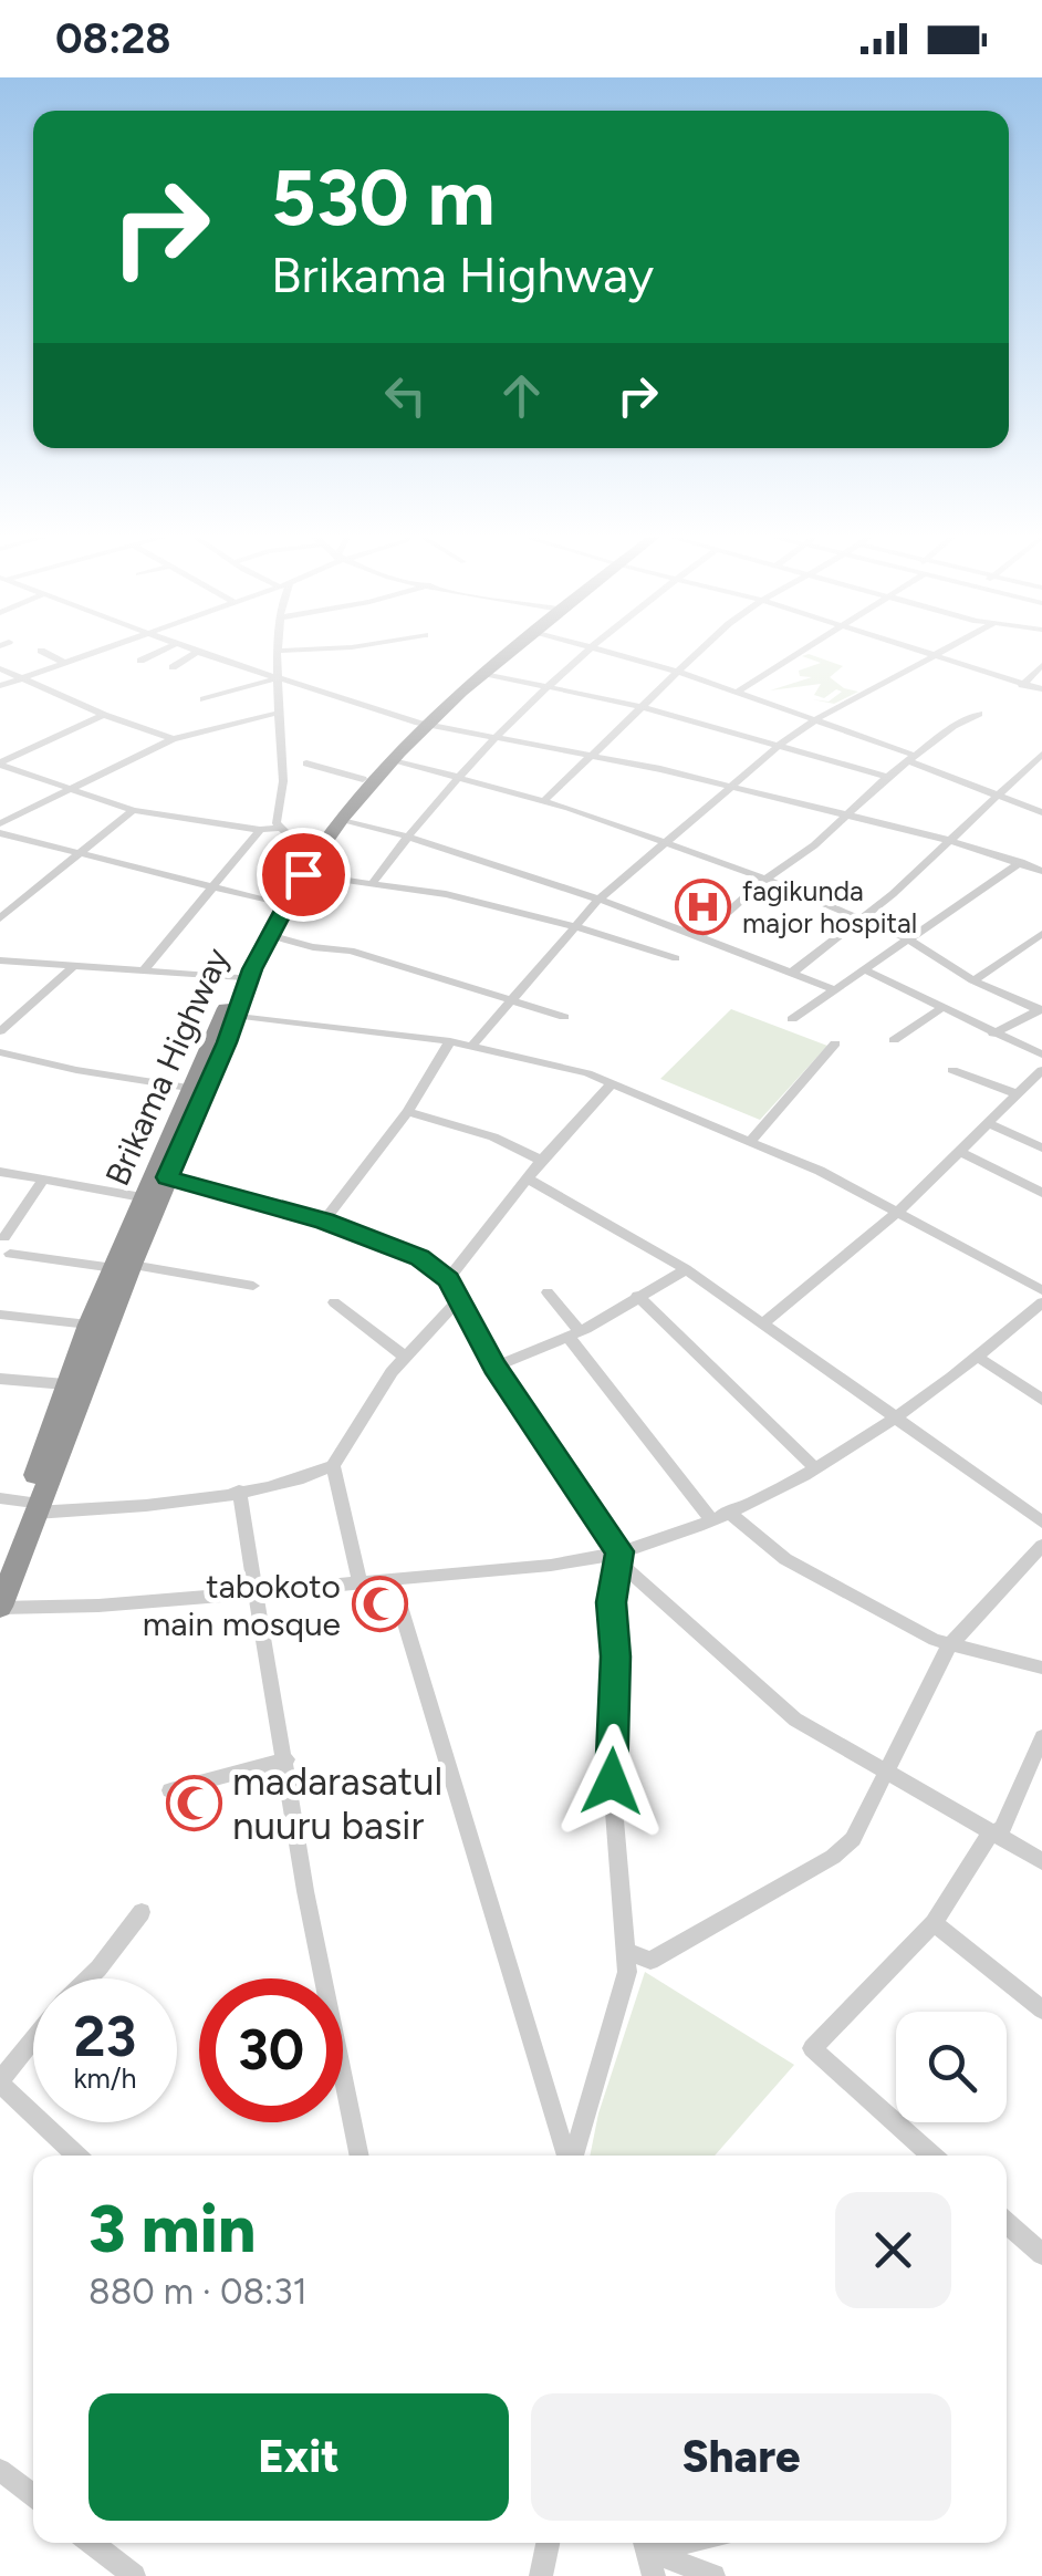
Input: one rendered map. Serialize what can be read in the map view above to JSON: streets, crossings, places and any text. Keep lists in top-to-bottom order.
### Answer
{
  "streets": {
    "highway": ["Brikama Highway"]
  },
  "places": {
    "hospital": ["fagikunda major hospital"],
    "mosque": ["tabokoto main mosque", "madarasatul nuuru basir"]
  },
  "page": {
    "status": "08:28",
    "turn": ["530 m", "Brikama Highway"],
    "speed": "23 km/h",
    "limit": "30",
    "heading": ["3 min", "880 m · 08:31"],
    "buttons": ["Exit", "Share"]
  }
}
